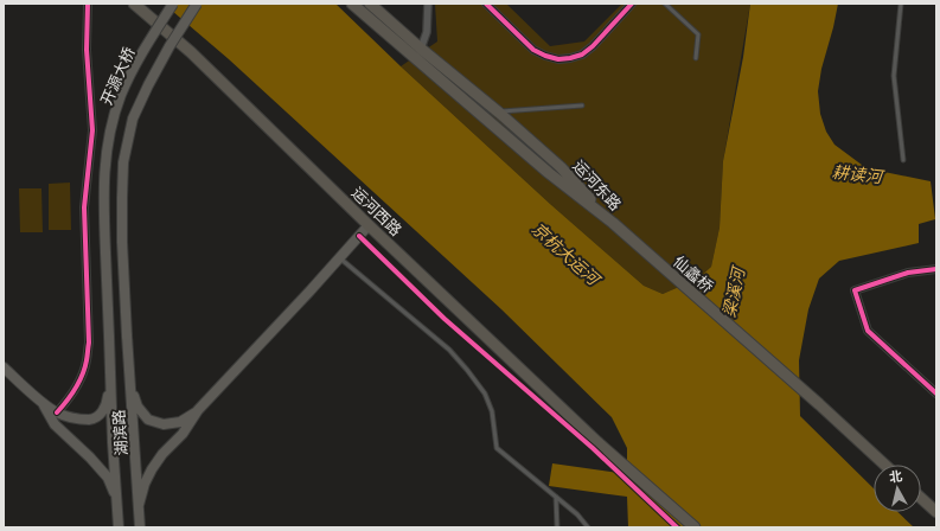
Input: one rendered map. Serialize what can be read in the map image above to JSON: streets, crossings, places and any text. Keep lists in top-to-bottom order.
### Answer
{
  "streets": {
    "main road": [
      "开源大桥",
      "运河东路",
      "运河西路",
      "仙蠡桥",
      "湖滨路"
    ]
  },
  "crossings": [
    ["开源大桥", "湖滨路"],
    ["运河东路", "仙蠡桥"]
  ],
  "water": ["耕读河", "京杭大运河", "梁溪河"],
  "north": "top"
}
